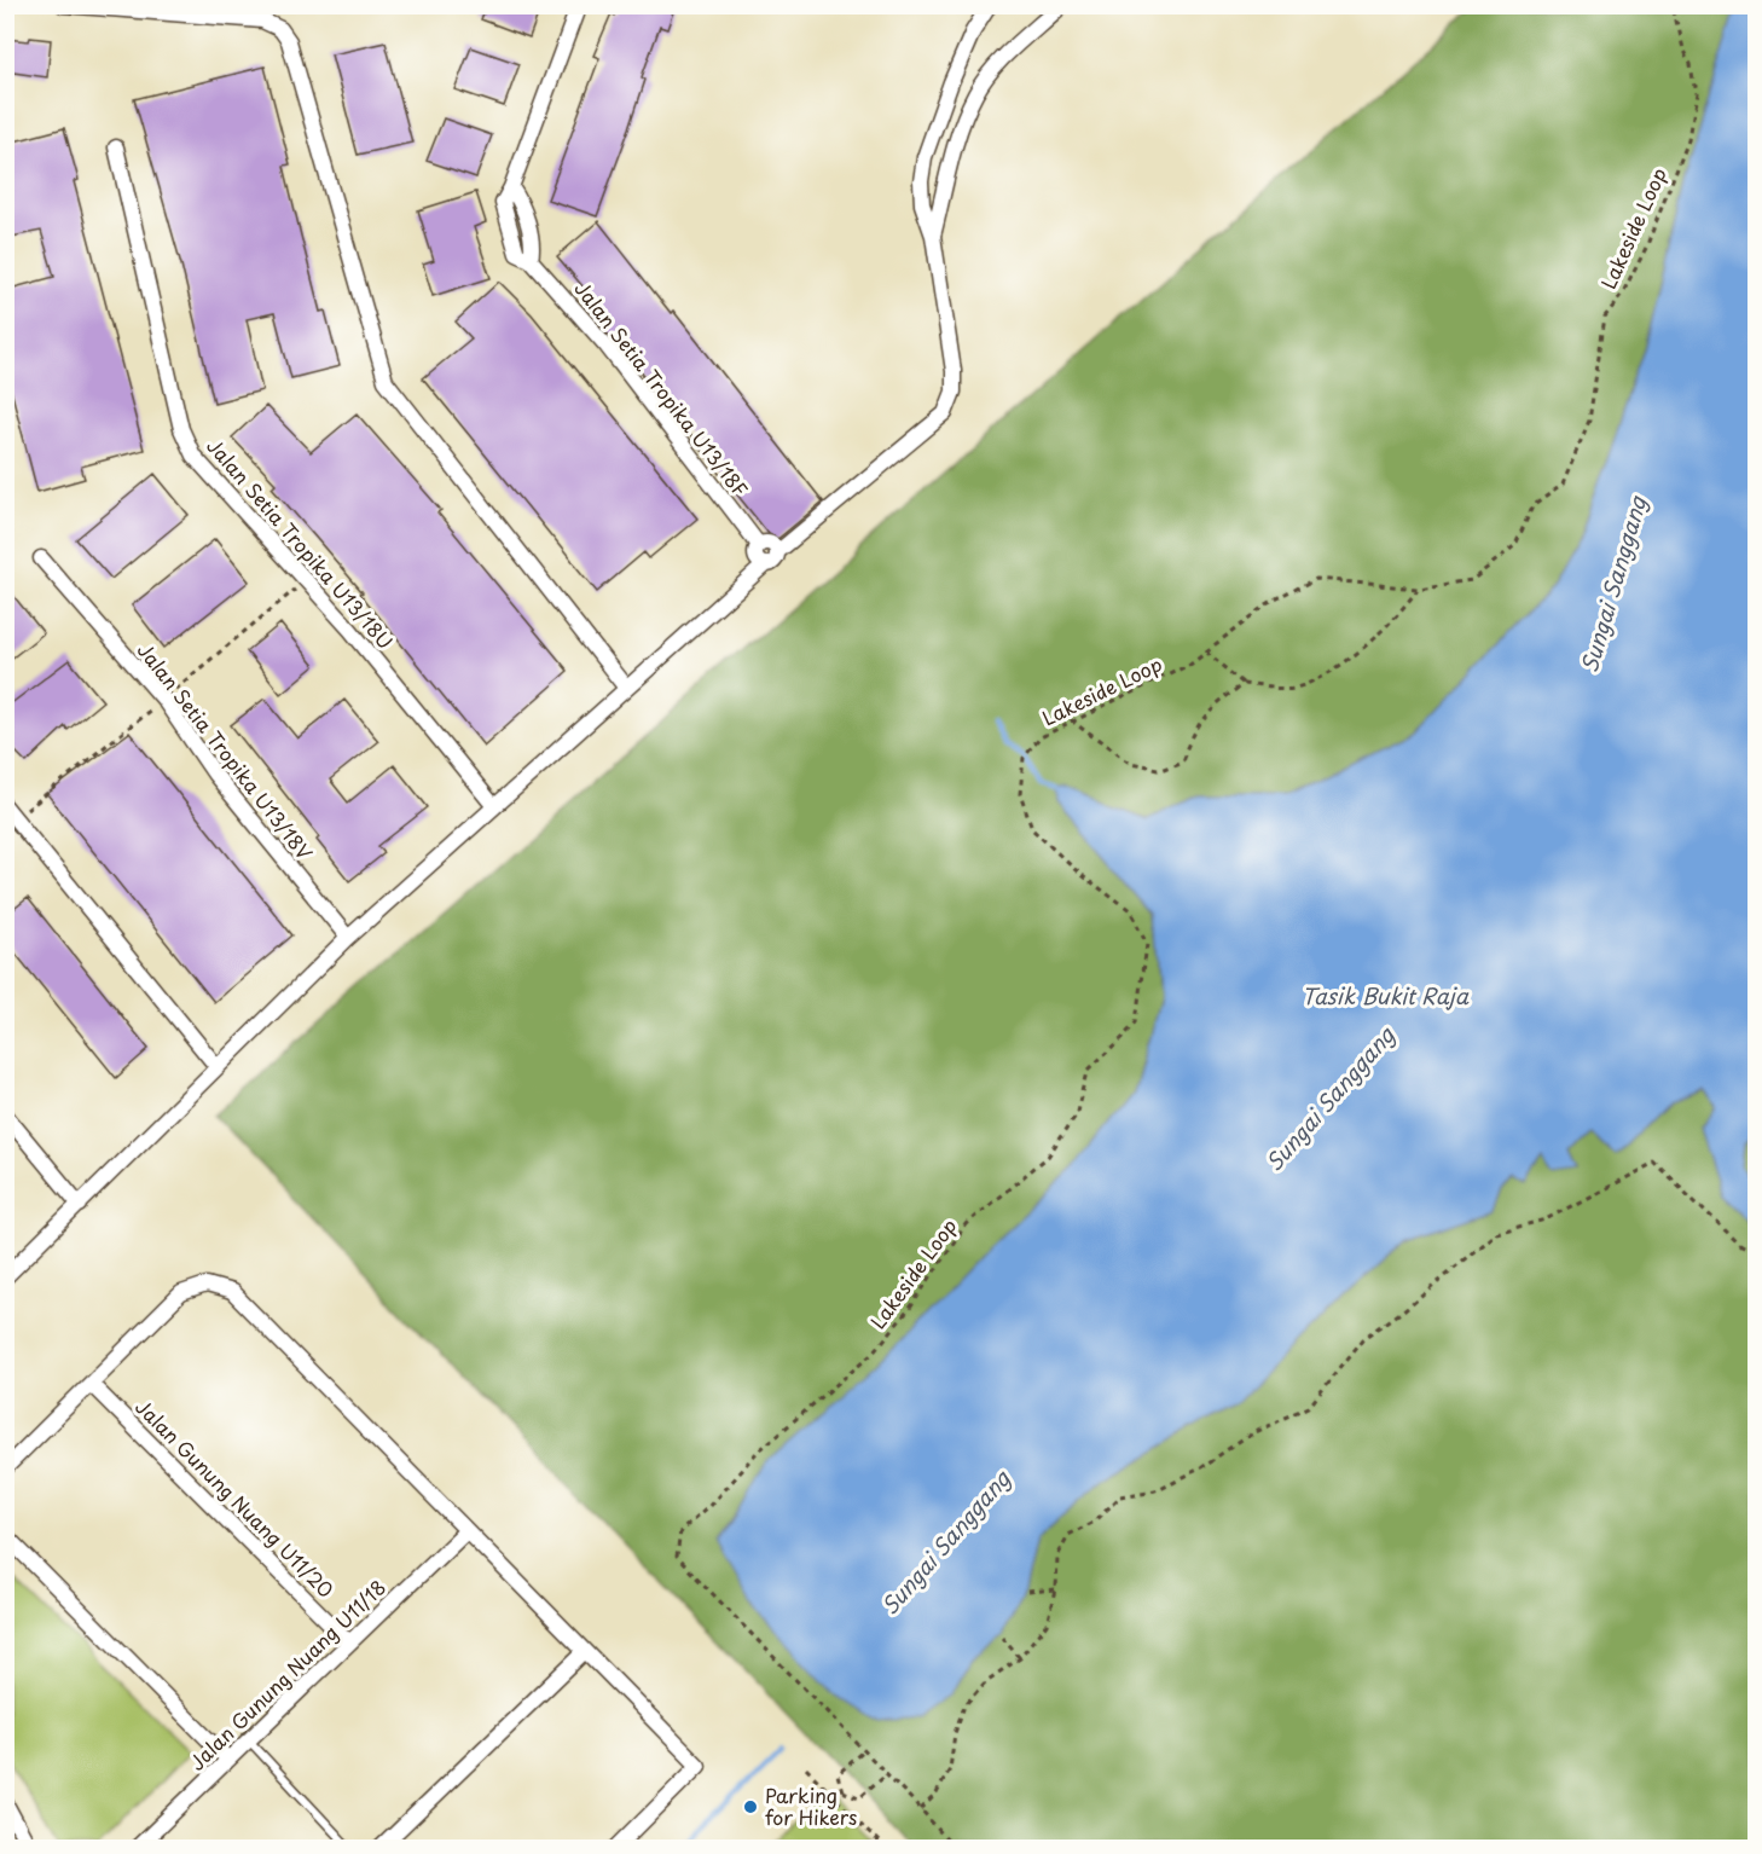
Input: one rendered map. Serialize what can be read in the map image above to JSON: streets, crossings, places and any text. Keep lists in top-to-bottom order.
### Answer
{
  "streets": {
    "street": [
      "Jalan Setia Tropika U13/18F",
      "Jalan Setia Tropika U13/18U",
      "Jalan Setia Tropika U13/18V",
      "Jalan Gunung Nuang U11/20",
      "Jalan Gunung Nuang U11/18"
    ],
    "path": ["Lakeside Loop"]
  },
  "crossings": [
    ["Jalan Gunung Nuang U11/20", "Jalan Gunung Nuang U11/18"]
  ],
  "water": ["Sungai Sanggang", "Tasik Bukit Raja"],
  "places": ["Parking for Hikers"]
}
